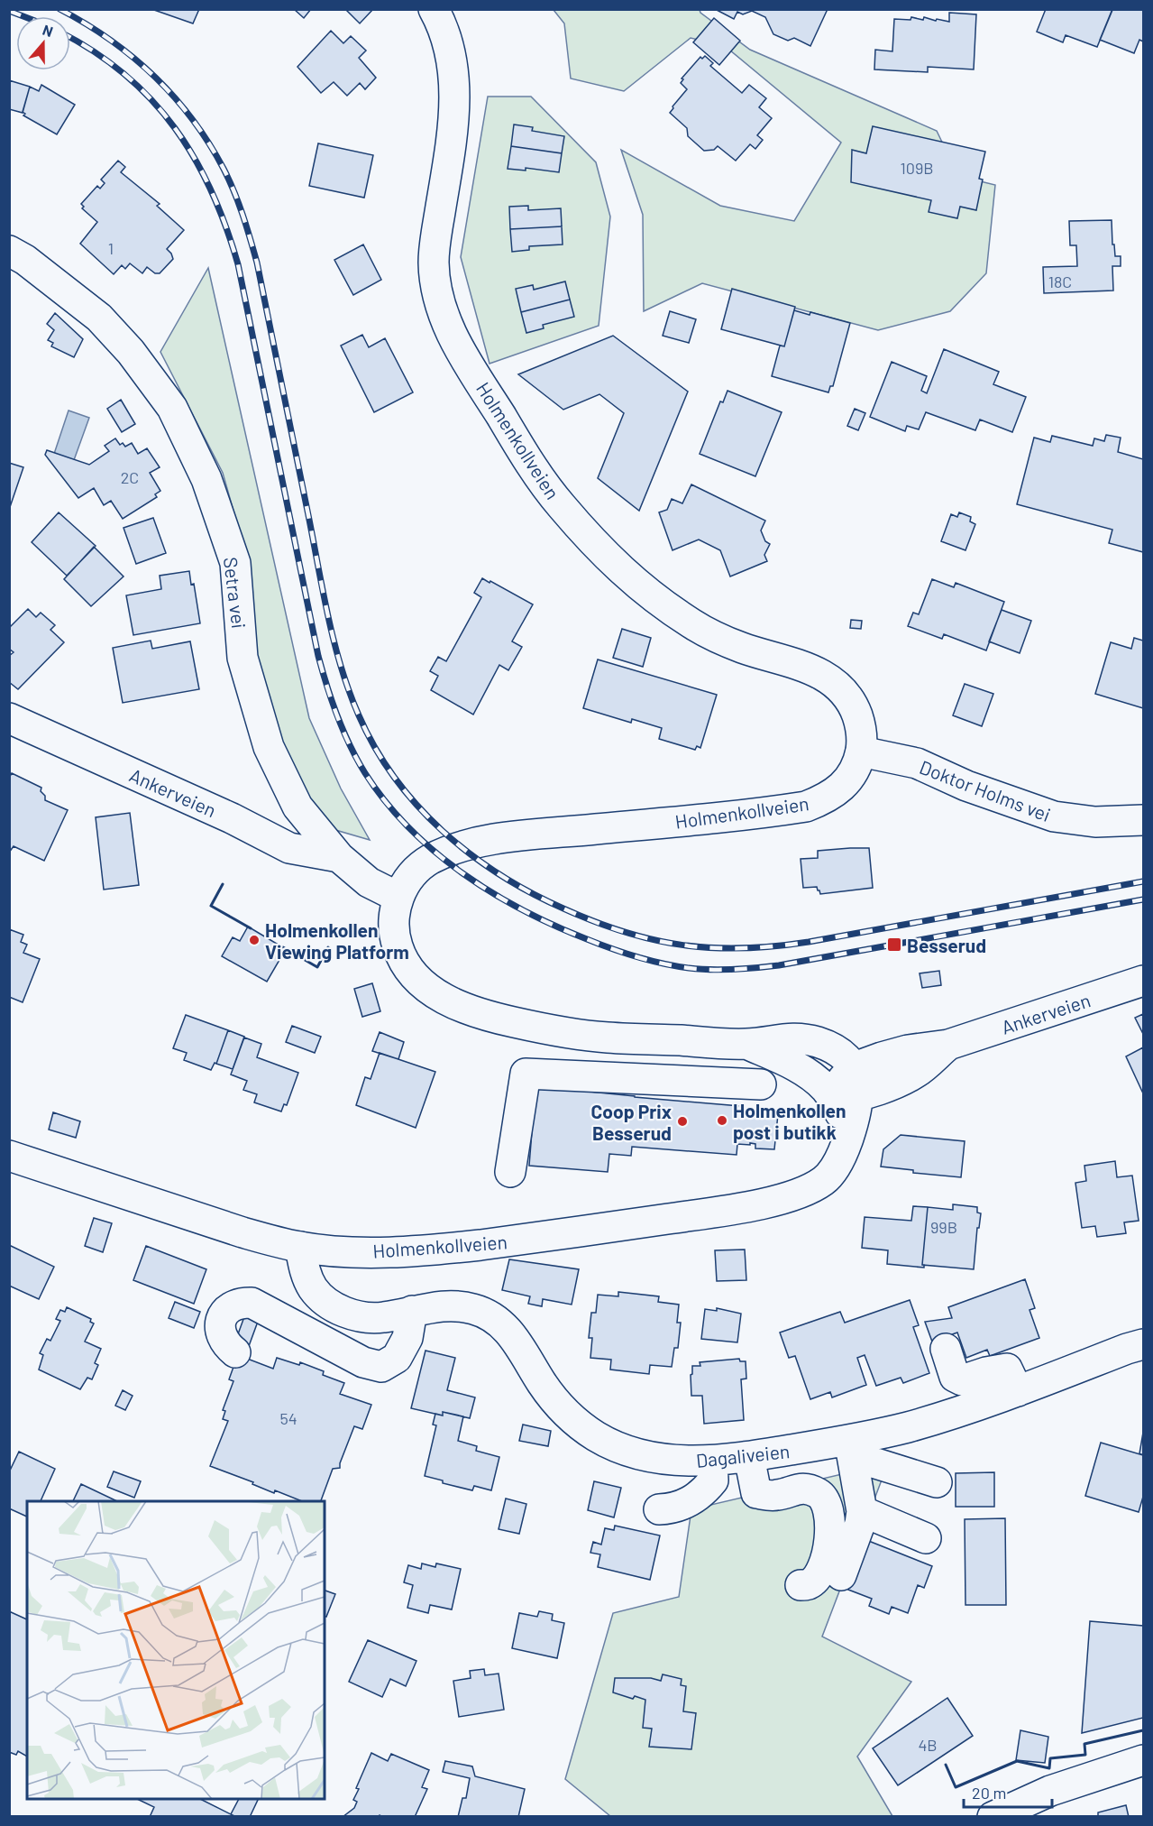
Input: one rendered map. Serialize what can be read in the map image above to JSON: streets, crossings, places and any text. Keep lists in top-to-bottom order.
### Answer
{
  "streets": {
    "main road": [
      "Holmenkollveien",
      "Setra vei",
      "Doktor Holms vei",
      "Ankerveien",
      "Dagaliveien"
    ]
  },
  "crossings": [
    ["Holmenkollveien", "Setra vei"],
    ["Holmenkollveien", "Doktor Holms vei"],
    ["Holmenkollveien", "Ankerveien"],
    ["Holmenkollveien", "Dagaliveien"],
    ["Setra vei", "Ankerveien"]
  ],
  "places": {
    "other": ["Holmenkollen Viewing Platform", "Holmenkollen post i butikk", "Coop Prix Besserud"],
    "transit": ["Besserud"]
  },
  "house_numbers": [
    "109B",
    "1",
    "18C",
    "2C",
    "99B",
    "54",
    "4B"
  ],
  "scale_bar": "20 m",
  "north": "top"
}
